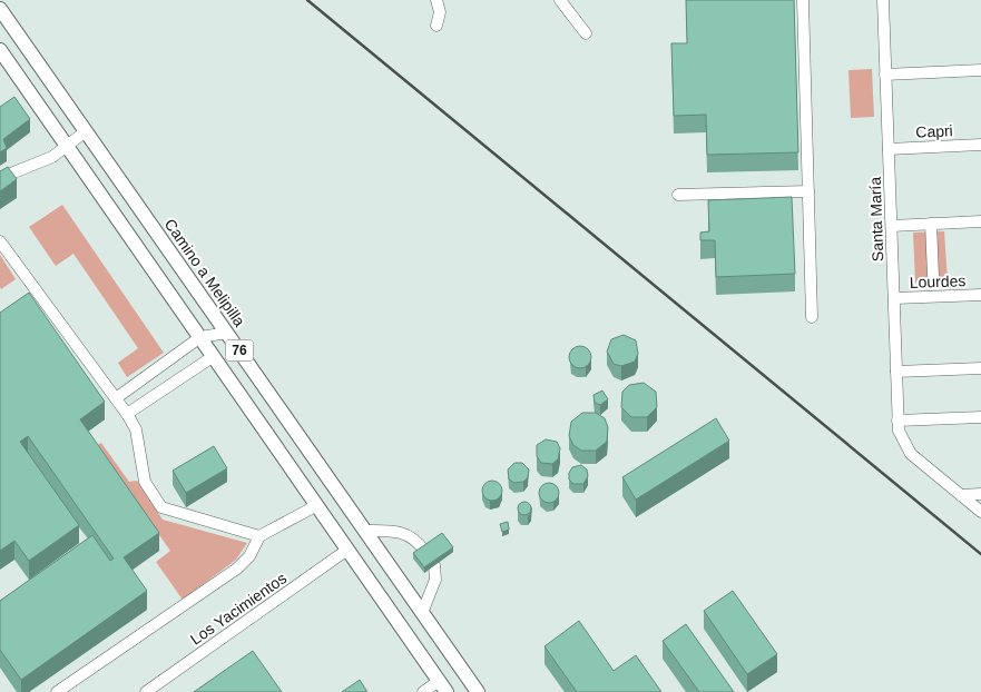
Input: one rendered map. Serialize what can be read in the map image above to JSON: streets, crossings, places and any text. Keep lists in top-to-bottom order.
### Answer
{
  "streets": {
    "main road": ["Camino a Melipilla", "76"],
    "street": [
      "Capri",
      "Santa María",
      "Lourdes",
      "Los Yacimientos"
    ]
  },
  "crossings": [
    ["Capri", "Santa María"],
    ["Santa María", "Lourdes"],
    ["76", "Los Yacimientos"]
  ]
}
